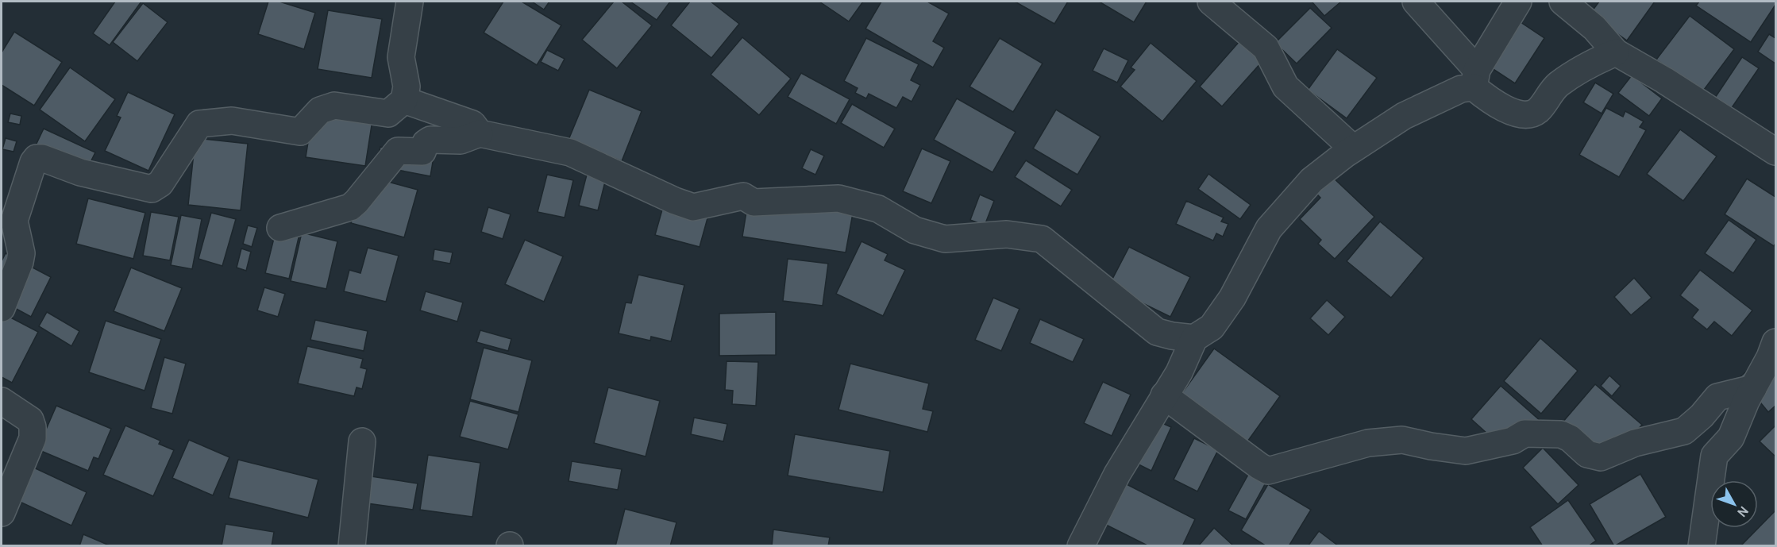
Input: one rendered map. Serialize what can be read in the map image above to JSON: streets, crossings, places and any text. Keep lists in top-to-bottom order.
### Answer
{
  "north": "bottom right"
}
